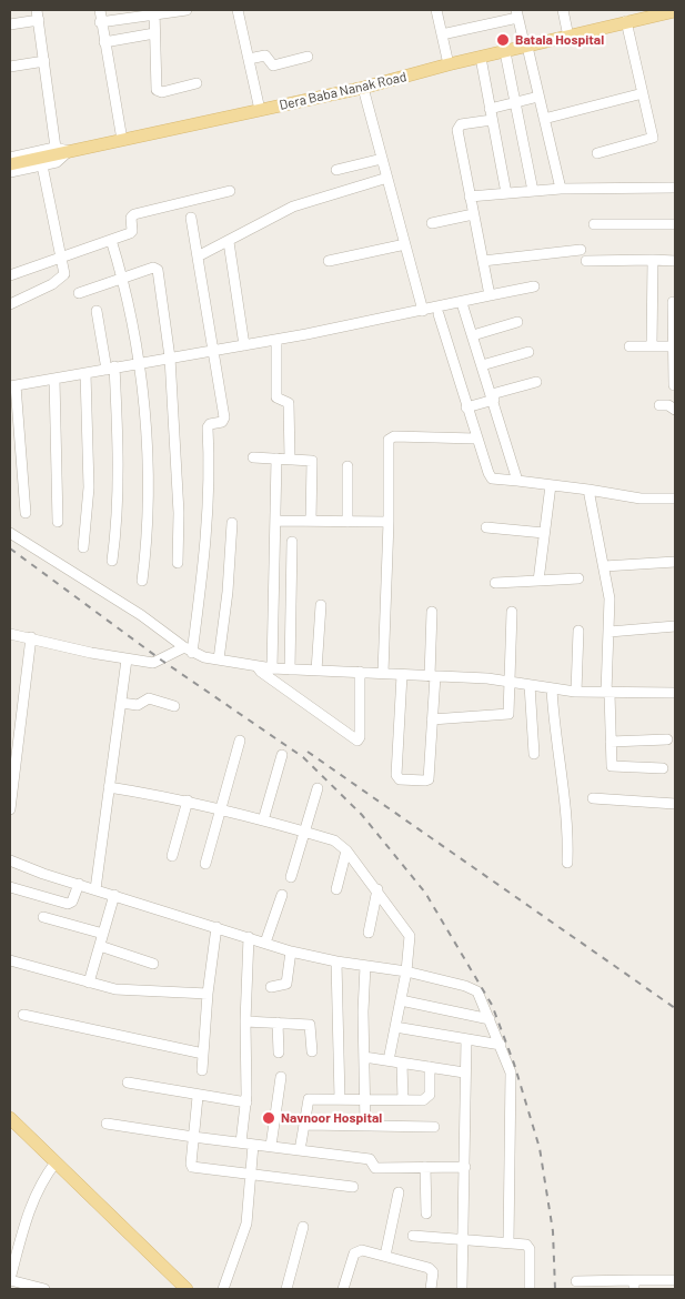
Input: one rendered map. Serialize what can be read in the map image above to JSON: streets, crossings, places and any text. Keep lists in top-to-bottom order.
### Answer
{
  "streets": {
    "main road": ["Dera Baba Nanak Road"]
  },
  "places": ["Batala Hospital", "Navnoor Hospital"]
}
